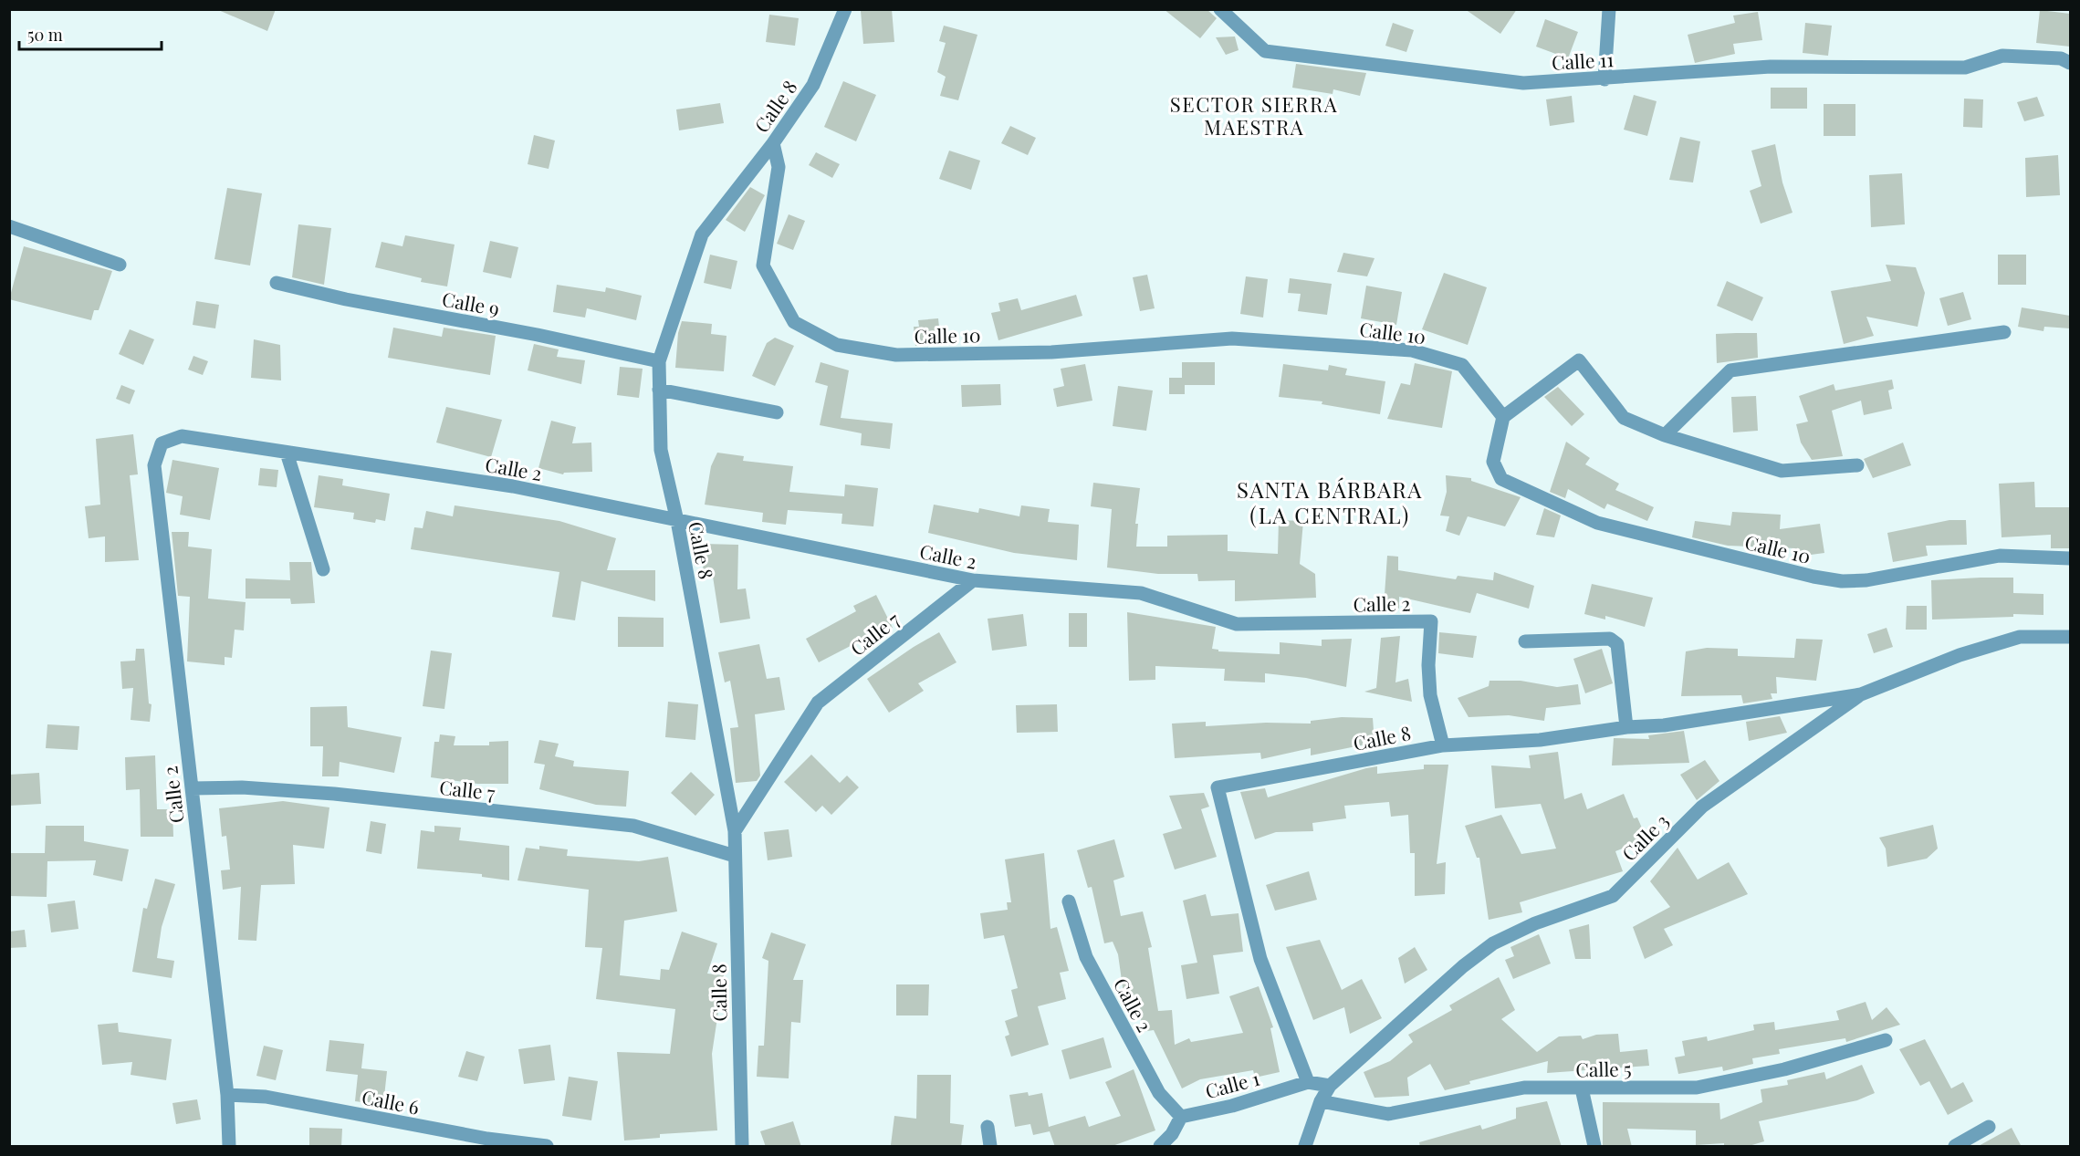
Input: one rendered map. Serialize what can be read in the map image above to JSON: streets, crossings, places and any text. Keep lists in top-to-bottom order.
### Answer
{
  "streets": {
    "street": [
      "Calle 11",
      "Calle 8",
      "Calle 9",
      "Calle 10",
      "Calle 2",
      "Calle 7",
      "Calle 3",
      "Calle 5",
      "Calle 1",
      "Calle 6"
    ]
  },
  "crossings": [
    ["Calle 8", "Calle 9"],
    ["Calle 8", "Calle 10"],
    ["Calle 8", "Calle 2"],
    ["Calle 8", "Calle 7"],
    ["Calle 8", "Calle 3"],
    ["Calle 8", "Calle 1"],
    ["Calle 2", "Calle 7"],
    ["Calle 2", "Calle 1"],
    ["Calle 2", "Calle 6"],
    ["Calle 3", "Calle 5"],
    ["Calle 3", "Calle 1"]
  ],
  "districts": ["SECTOR SIERRA MAESTRA", "SANTA BÁRBARA (LA CENTRAL)"],
  "scale_bar": "50 m"
}
